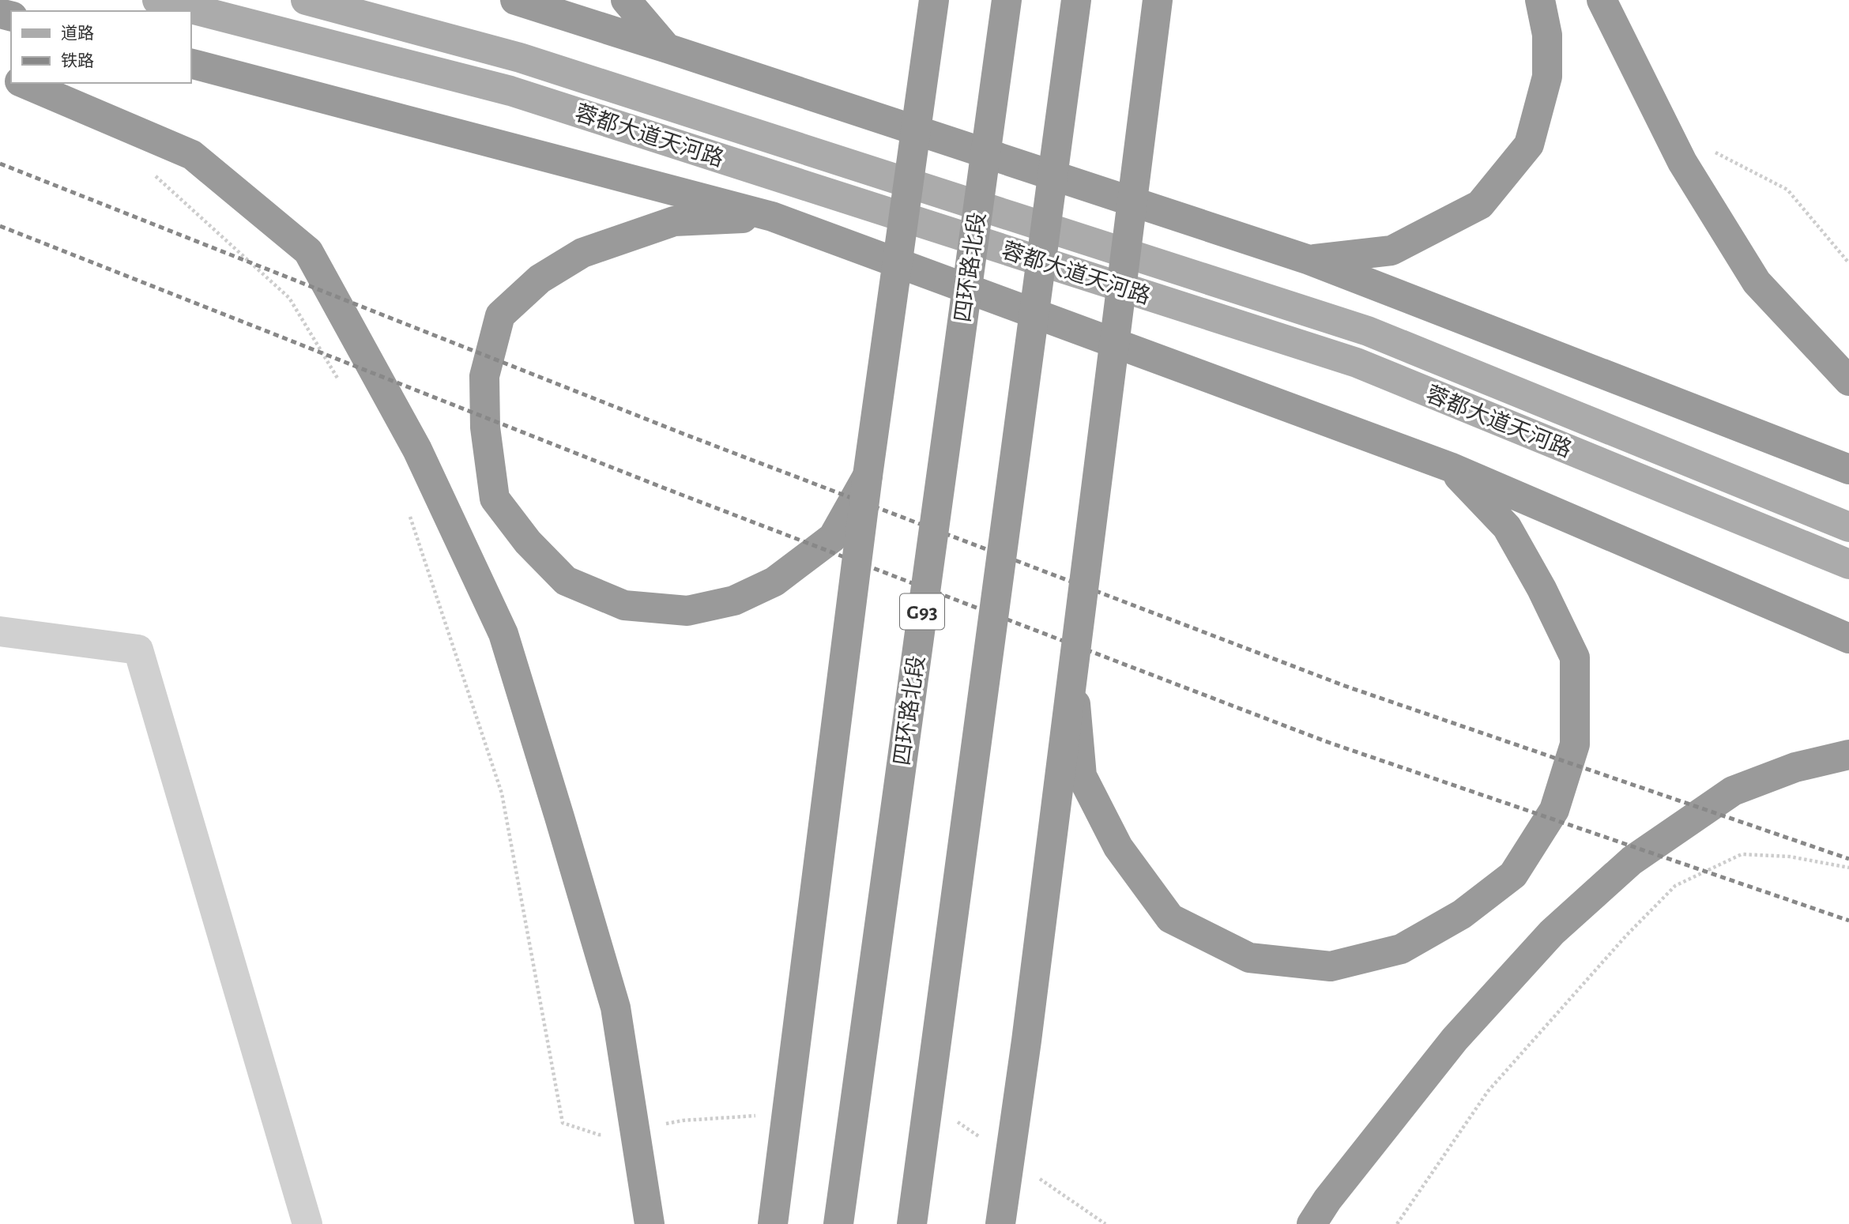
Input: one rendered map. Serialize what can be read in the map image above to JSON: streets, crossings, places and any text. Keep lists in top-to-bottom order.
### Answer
{
  "streets": {
    "highway": ["四环路北段", "G93"],
    "main road": ["蓉都大道天河路"]
  },
  "legend": ["道路", "铁路"]
}
